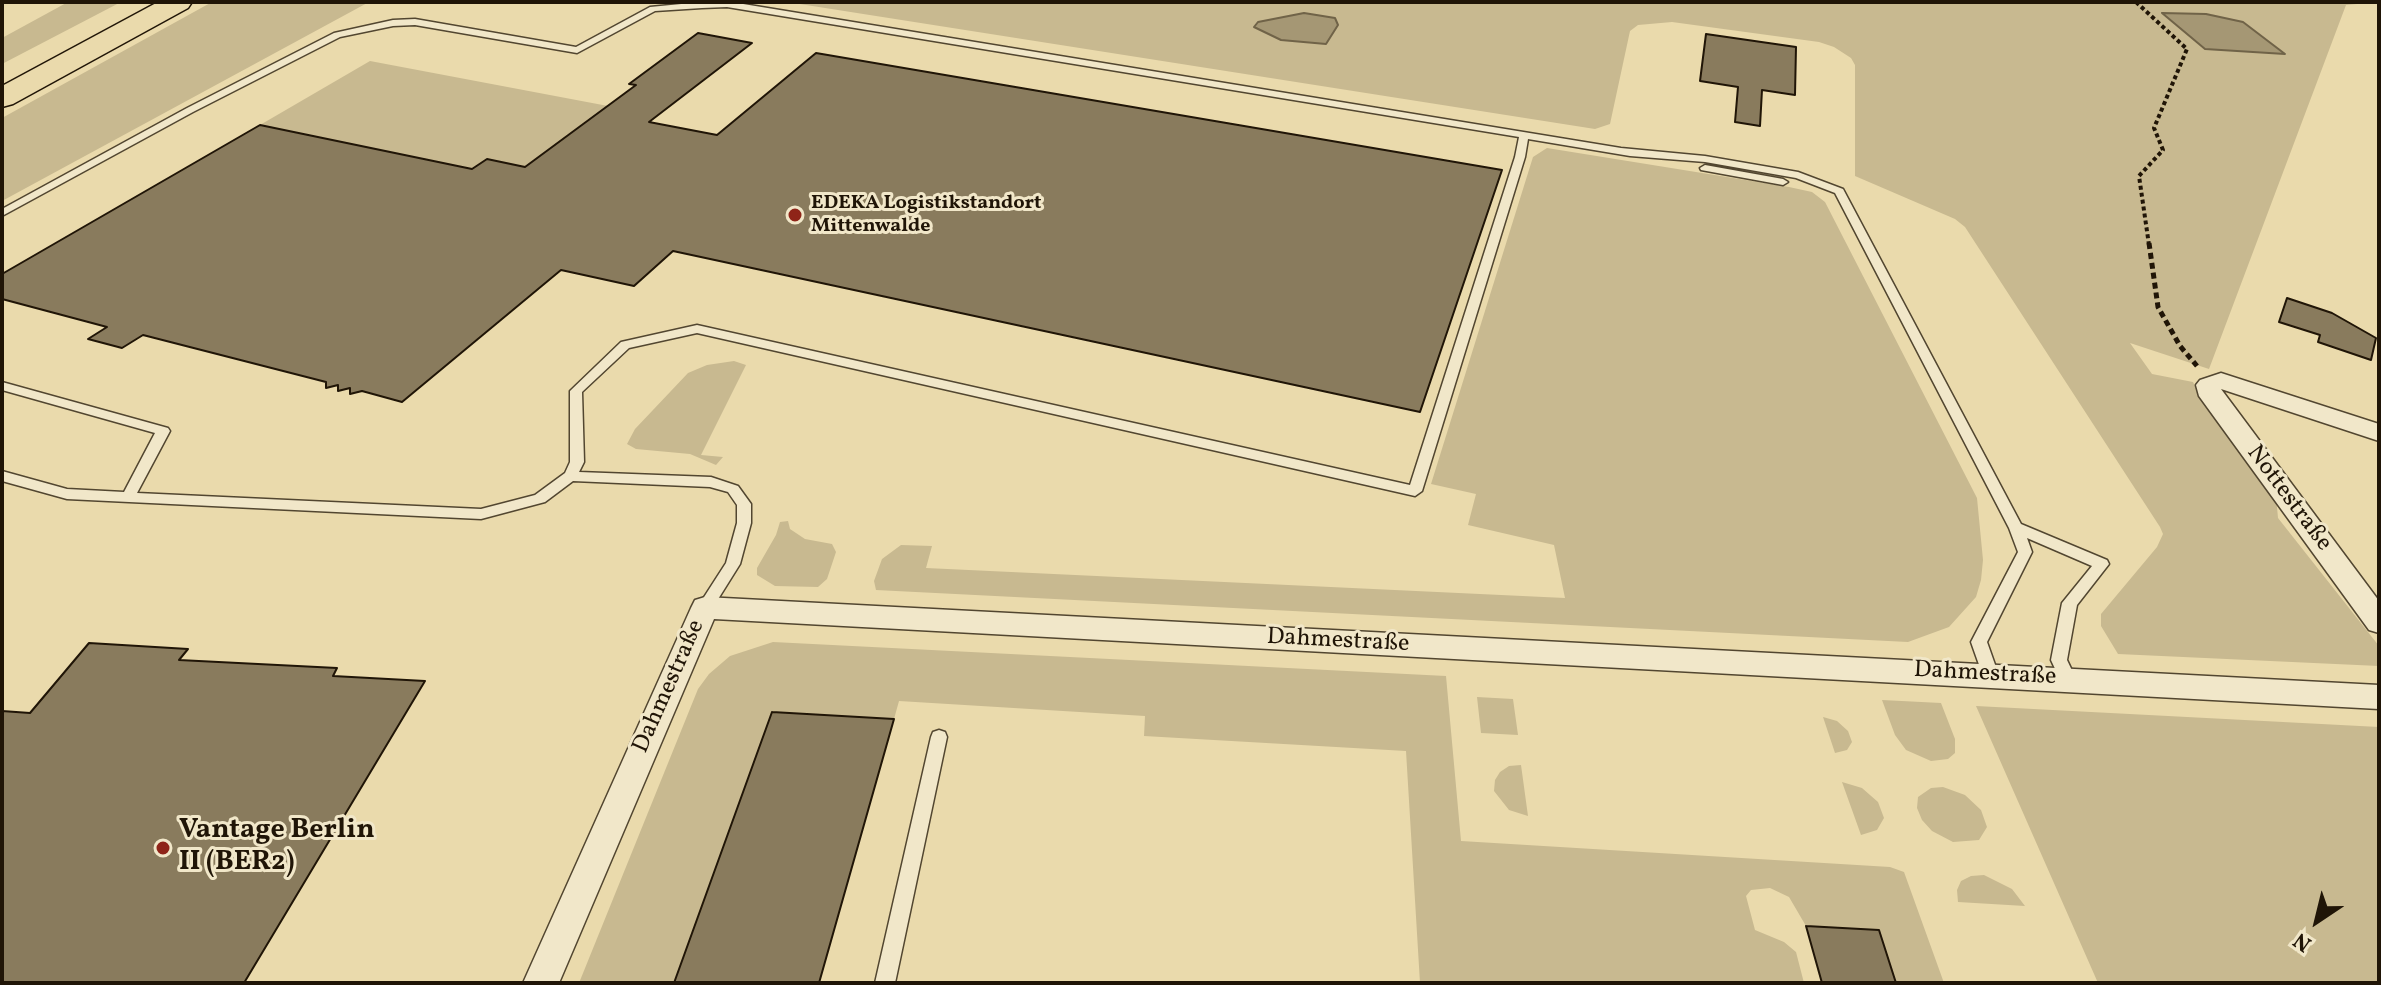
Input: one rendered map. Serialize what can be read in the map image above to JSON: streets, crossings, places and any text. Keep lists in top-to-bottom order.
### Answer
{
  "streets": {
    "street": ["Nottestraße", "Dahmestraße"]
  },
  "places": ["EDEKA Logistikstandort Mittenwalde", "Vantage Berlin II (BER2)"],
  "north": "bottom left"
}
